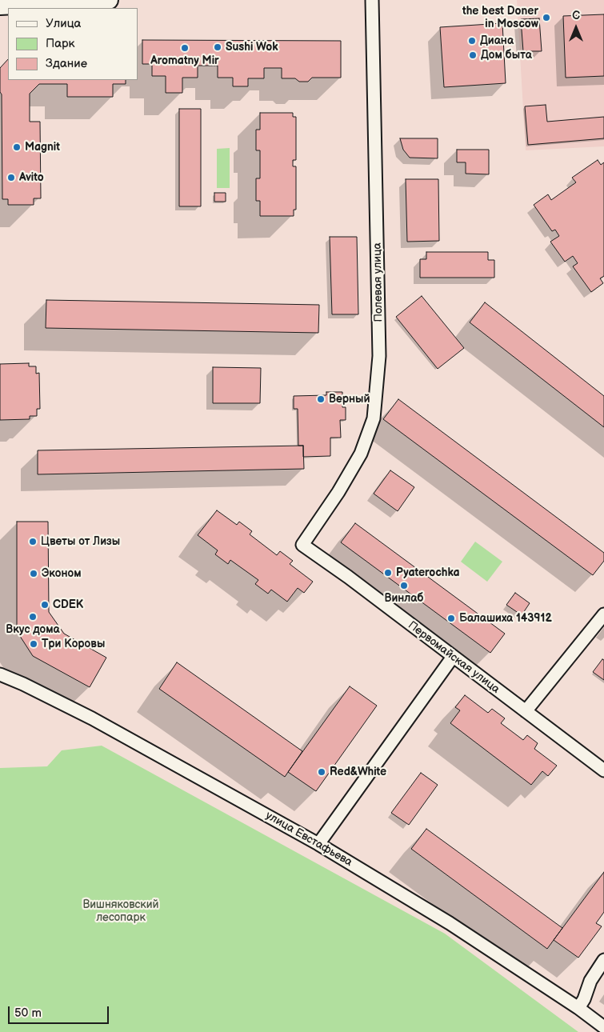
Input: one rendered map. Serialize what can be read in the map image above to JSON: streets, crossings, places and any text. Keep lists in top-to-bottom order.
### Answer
{
  "streets": {
    "street": ["Полевая улица", "Первомайская улица", "улица Евстафьева"]
  },
  "crossings": [
    ["Полевая улица", "Первомайская улица"]
  ],
  "parks": ["Вишняковский лесопарк"],
  "places": [
    "the best Doner in Moscow",
    "Диана",
    "Sushi Wok",
    "Aromatny Mir",
    "Дом быта",
    "Magnit",
    "Avito",
    "Верный",
    "Цветы от Лизы",
    "Pyaterochka",
    "Эконом",
    "Винлаб",
    "CDEK",
    "Вкус дома",
    "Балашиха 143912",
    "Три Коровы",
    "Red&White"
  ],
  "legend": ["Улица", "Парк", "Здание"],
  "scale_bar": "50 m",
  "north": "top"
}
